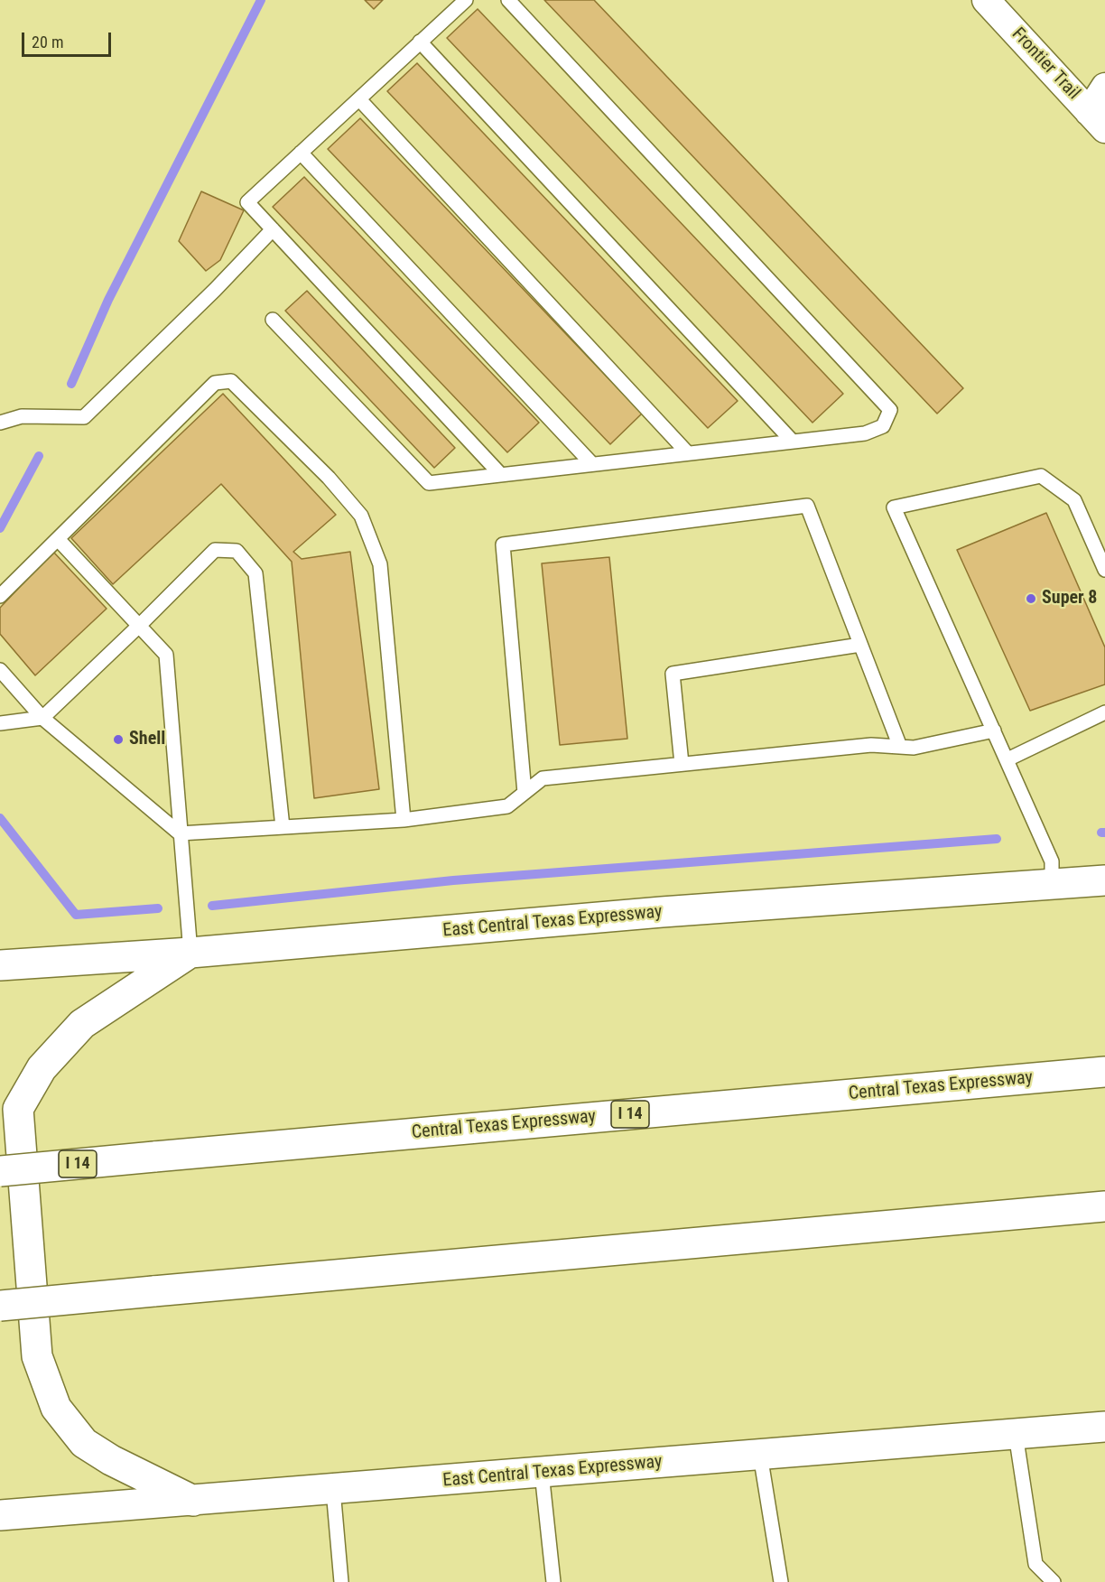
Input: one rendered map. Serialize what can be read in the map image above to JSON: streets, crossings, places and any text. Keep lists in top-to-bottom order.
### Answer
{
  "streets": {
    "main road": ["East Central Texas Expressway", "Central Texas Expressway", "I 14"],
    "street": ["Frontier Trail"]
  },
  "places": ["Super 8", "Shell"],
  "scale_bar": "20 m"
}
